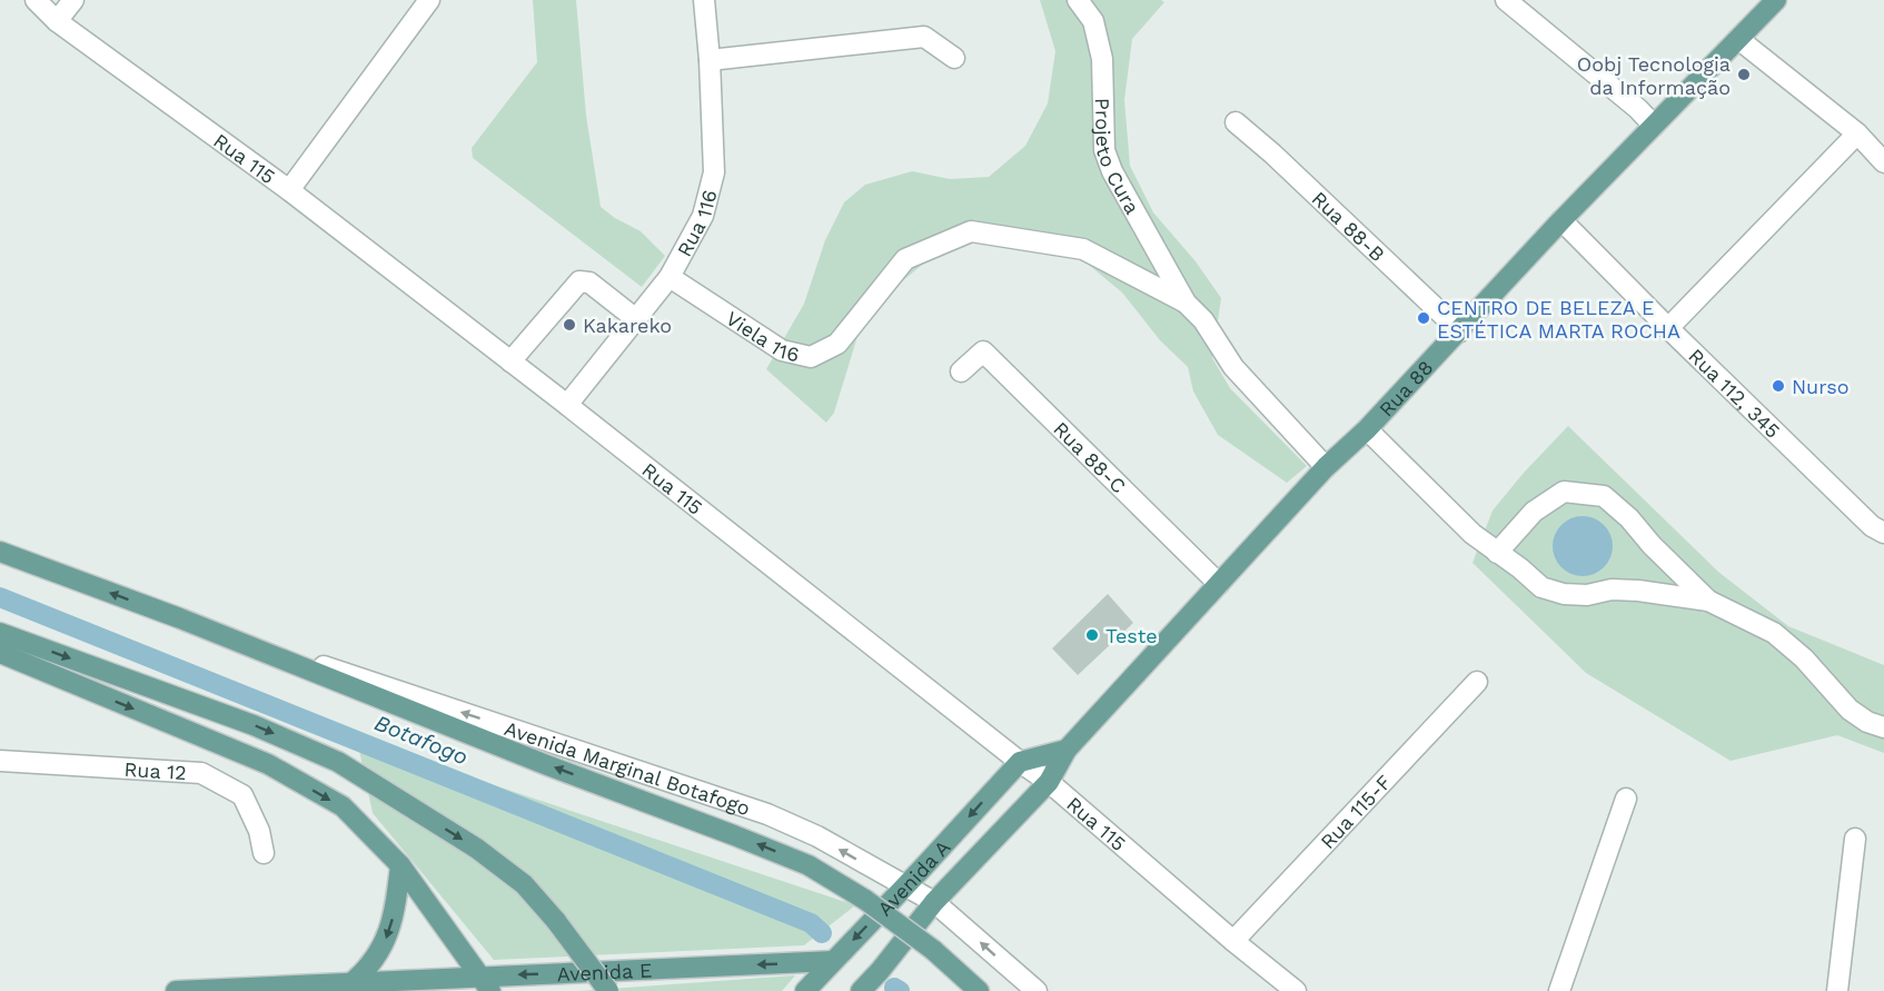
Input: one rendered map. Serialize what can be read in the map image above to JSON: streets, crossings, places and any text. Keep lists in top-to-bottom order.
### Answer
{
  "streets": {
    "main road": [
      "Rua 88",
      "Avenida Marginal Botafogo",
      "Avenida A",
      "Avenida E"
    ],
    "street": [
      "Projeto Cura",
      "Rua 115",
      "Rua 116",
      "Rua 88-B",
      "Viela 116",
      "Rua 112, 345",
      "Rua 88-C",
      "Rua 12",
      "Rua 115-F"
    ]
  },
  "crossings": [
    ["Projeto Cura", "Viela 116"],
    ["Projeto Cura", "Rua 88"],
    ["Rua 115", "Rua 116"],
    ["Rua 115", "Rua 88"],
    ["Rua 115", "Rua 115-F"],
    ["Rua 115", "Avenida A"],
    ["Rua 116", "Viela 116"],
    ["Rua 88-B", "Rua 88"],
    ["Rua 88", "Rua 112, 345"],
    ["Rua 88", "Rua 88-C"],
    ["Rua 88", "Avenida A"],
    ["Avenida Marginal Botafogo", "Avenida A"],
    ["Avenida A", "Avenida E"]
  ],
  "one_way": ["Avenida E"],
  "water": ["Botafogo"],
  "places": [
    "Oobj Tecnologia da Informação",
    "CENTRO DE BELEZA E ESTÉTICA MARTA ROCHA",
    "Kakareko",
    "Nurso",
    "Teste"
  ]
}
